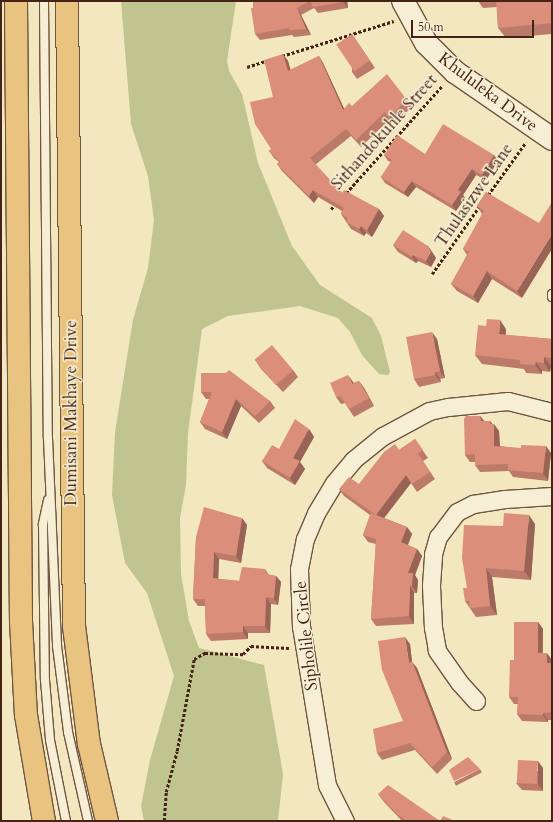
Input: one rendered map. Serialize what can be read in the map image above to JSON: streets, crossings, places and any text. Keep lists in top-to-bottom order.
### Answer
{
  "streets": {
    "main road": ["Dumisani Makhaye Drive"],
    "street": ["Khululeka Drive", "Sipholile Circle"],
    "path": ["Sithandokuhle Street", "Thulasizwe Lane"]
  },
  "crossings": [
    ["Khululeka Drive", "Sithandokuhle Street"],
    ["Khululeka Drive", "Thulasizwe Lane"]
  ],
  "scale_bar": "50 m"
}
